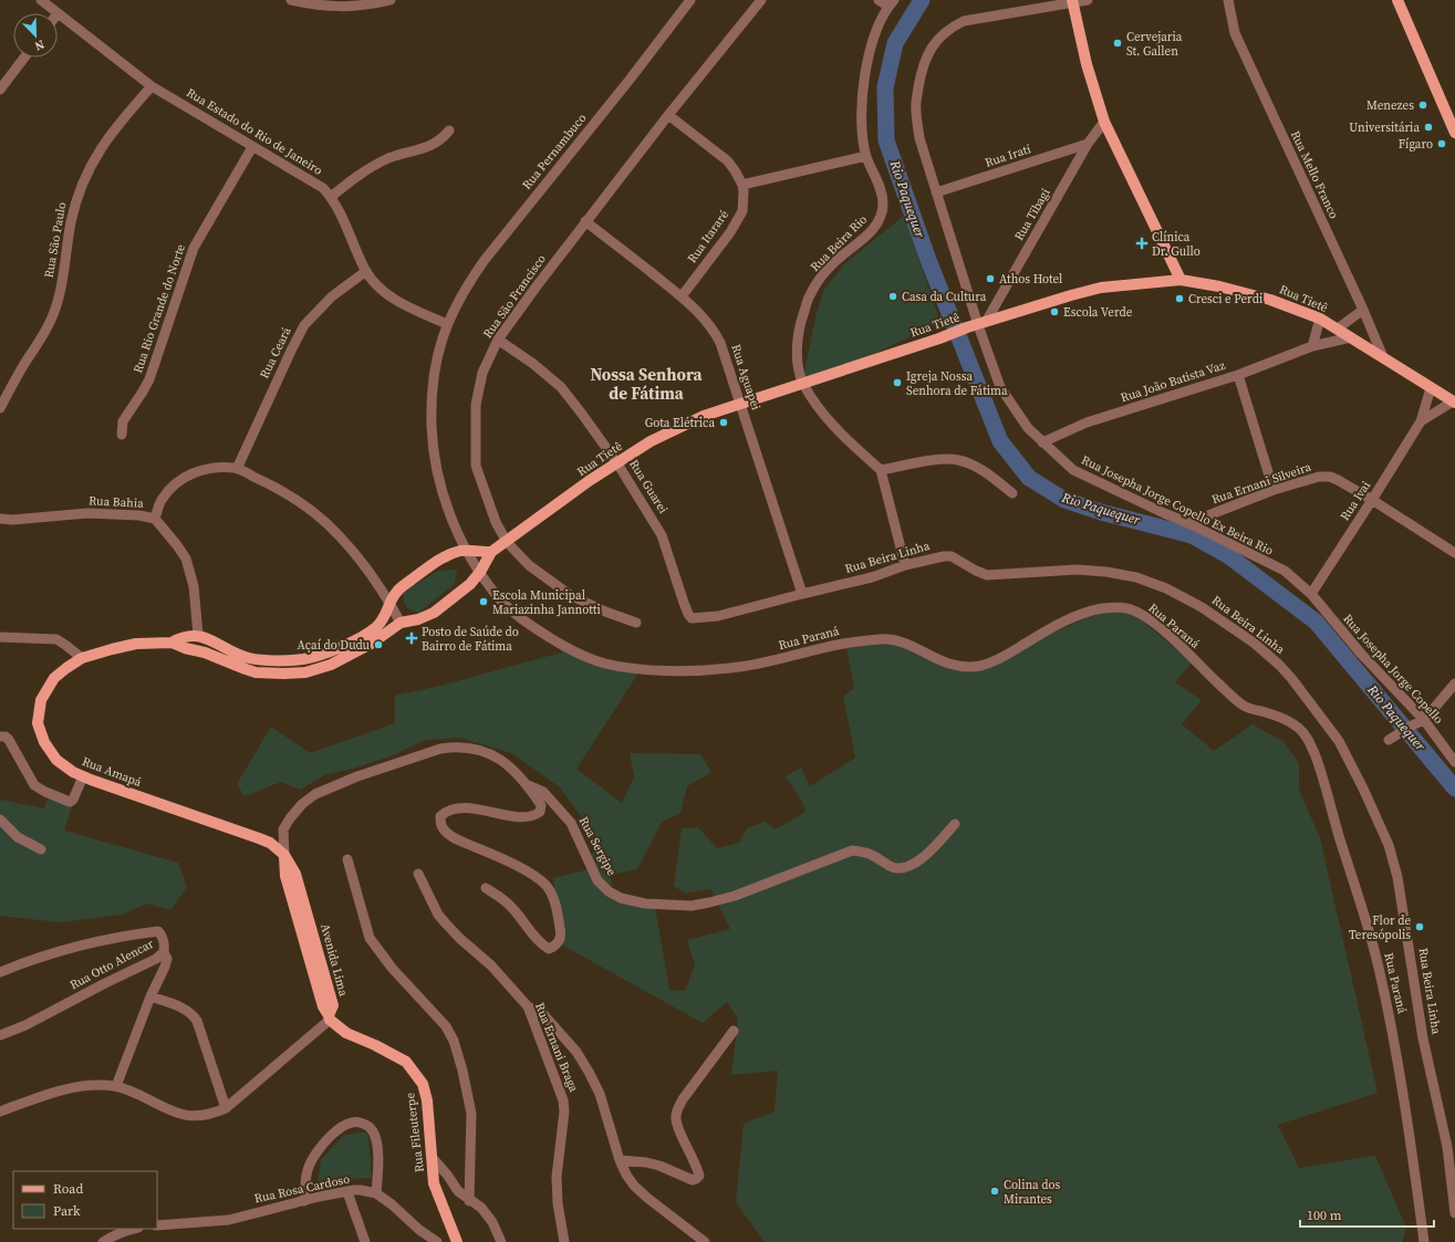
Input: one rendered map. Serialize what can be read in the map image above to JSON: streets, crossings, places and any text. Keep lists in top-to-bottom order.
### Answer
{
  "streets": {
    "main road": [
      "Rua Tietê",
      "Rua Amapá",
      "Avenida Lima",
      "Rua Fileuterpe"
    ],
    "street": [
      "Rua Estado do Rio de Janeiro",
      "Rua Pernambuco",
      "Rua Iratí",
      "Rua Mello Franco",
      "Rua Tibagi",
      "Rua Itararé",
      "Rua São Paulo",
      "Rua Beira Rio",
      "Rua São Francisco",
      "Rua Rio Grande do Norte",
      "Rua Ceará",
      "Rua Aguapei",
      "Rua João Batista Vaz",
      "Rua Ernani Silveira",
      "Rua Guarei",
      "Rua Ivai",
      "Rua Bahia",
      "Rua Josepha Jorge Copello Ex Beira Rio",
      "Rua Beira Linha",
      "Rua Paraná",
      "Rua Josepha Jorge Copello",
      "Rua Sergipe",
      "Rua Otto Alencar",
      "Rua Ernani Braga",
      "Rua Rosa Cardoso"
    ]
  },
  "crossings": [
    ["Rua Estado do Rio de Janeiro", "Rua Pernambuco"],
    ["Rua Estado do Rio de Janeiro", "Rua São Paulo"],
    ["Rua Estado do Rio de Janeiro", "Rua Rio Grande do Norte"],
    ["Rua Estado do Rio de Janeiro", "Rua Ceará"],
    ["Rua Pernambuco", "Rua Paraná"],
    ["Rua Iratí", "Rua Tibagi"],
    ["Rua Iratí", "Rua Josepha Jorge Copello Ex Beira Rio"],
    ["Rua Mello Franco", "Rua Tietê"],
    ["Rua Tibagi", "Rua Tietê"],
    ["Rua Tibagi", "Rua Josepha Jorge Copello Ex Beira Rio"],
    ["Rua Itararé", "Rua Aguapei"],
    ["Rua Beira Rio", "Rua Tietê"],
    ["Rua São Francisco", "Rua Tietê"],
    ["Rua São Francisco", "Rua Aguapei"],
    ["Rua São Francisco", "Rua Guarei"],
    ["Rua Tietê", "Rua Aguapei"],
    ["Rua Tietê", "Rua João Batista Vaz"],
    ["Rua Tietê", "Rua Guarei"],
    ["Rua Tietê", "Rua Ivai"],
    ["Rua Tietê", "Rua Josepha Jorge Copello Ex Beira Rio"],
    ["Rua Tietê", "Rua Paraná"],
    ["Rua Aguapei", "Rua Beira Linha"],
    ["Rua João Batista Vaz", "Rua Josepha Jorge Copello Ex Beira Rio"],
    ["Rua Ernani Silveira", "Rua Ivai"],
    ["Rua Ernani Silveira", "Rua Josepha Jorge Copello Ex Beira Rio"],
    ["Rua Guarei", "Rua Beira Linha"],
    ["Rua Ivai", "Rua Josepha Jorge Copello Ex Beira Rio"],
    ["Rua Ivai", "Rua Josepha Jorge Copello"],
    ["Rua Bahia", "Rua Amapá"],
    ["Rua Josepha Jorge Copello Ex Beira Rio", "Rua Josepha Jorge Copello"],
    ["Rua Amapá", "Rua Sergipe"],
    ["Rua Amapá", "Avenida Lima"],
    ["Rua Sergipe", "Avenida Lima"],
    ["Avenida Lima", "Rua Fileuterpe"]
  ],
  "districts": ["Nossa Senhora de Fátima"],
  "water": ["Rio Paquequer"],
  "places": {
    "other": [
      "Cervejaria St. Gallen",
      "Menezes",
      "Universitária",
      "Fígaro",
      "Athos Hotel",
      "Casa da Cultura",
      "Cresci e Perdi",
      "Escola Verde",
      "Igreja Nossa Senhora de Fátima",
      "Gota Elétrica",
      "Escola Municipal Mariazinha Jannotti",
      "Açaí do Dudu",
      "Flor de Teresópolis",
      "Colina dos Mirantes"
    ],
    "health": ["Clínica Dr. Gullo", "Posto de Saúde do Bairro de Fátima"]
  },
  "legend": ["Road", "Park"],
  "scale_bar": "100 m",
  "north": "bottom right"
}
